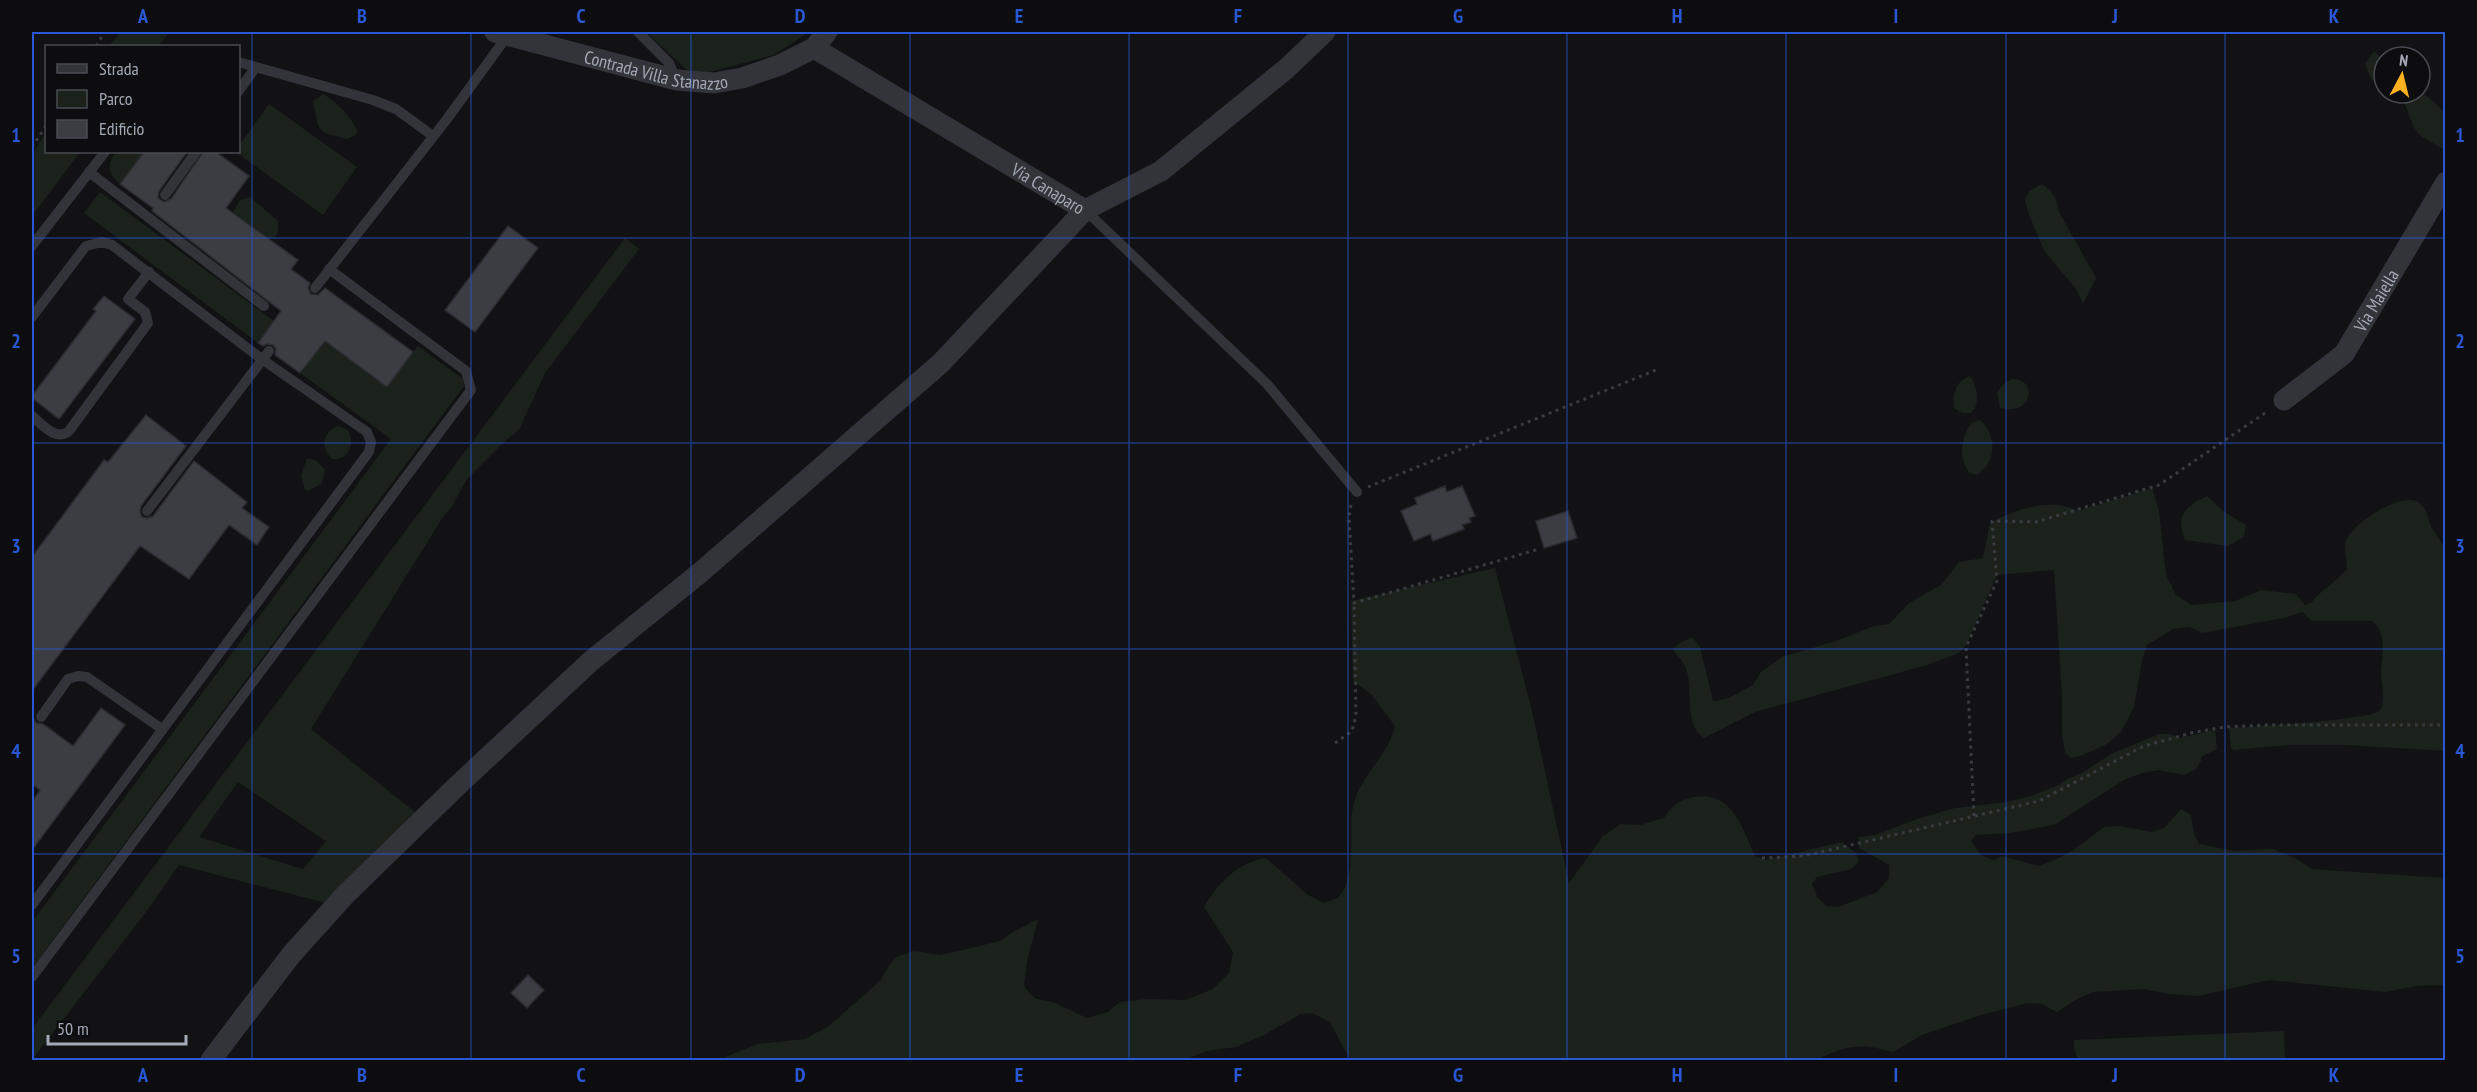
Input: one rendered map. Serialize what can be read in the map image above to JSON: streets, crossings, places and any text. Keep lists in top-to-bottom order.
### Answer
{
  "streets": {
    "street": ["Contrada Villa Stanazzo", "Via Canaparo", "Via Maiella"]
  },
  "crossings": [
    ["Contrada Villa Stanazzo", "Via Canaparo"]
  ],
  "legend": ["Strada", "Parco", "Edificio"],
  "scale_bar": "50 m",
  "north": "top",
  "grid": {
    "columns": [
      "A",
      "B",
      "C",
      "D",
      "E",
      "F",
      "G",
      "H",
      "I",
      "J",
      "K"
    ],
    "rows": [
      "1",
      "2",
      "3",
      "4",
      "5"
    ]
  }
}
